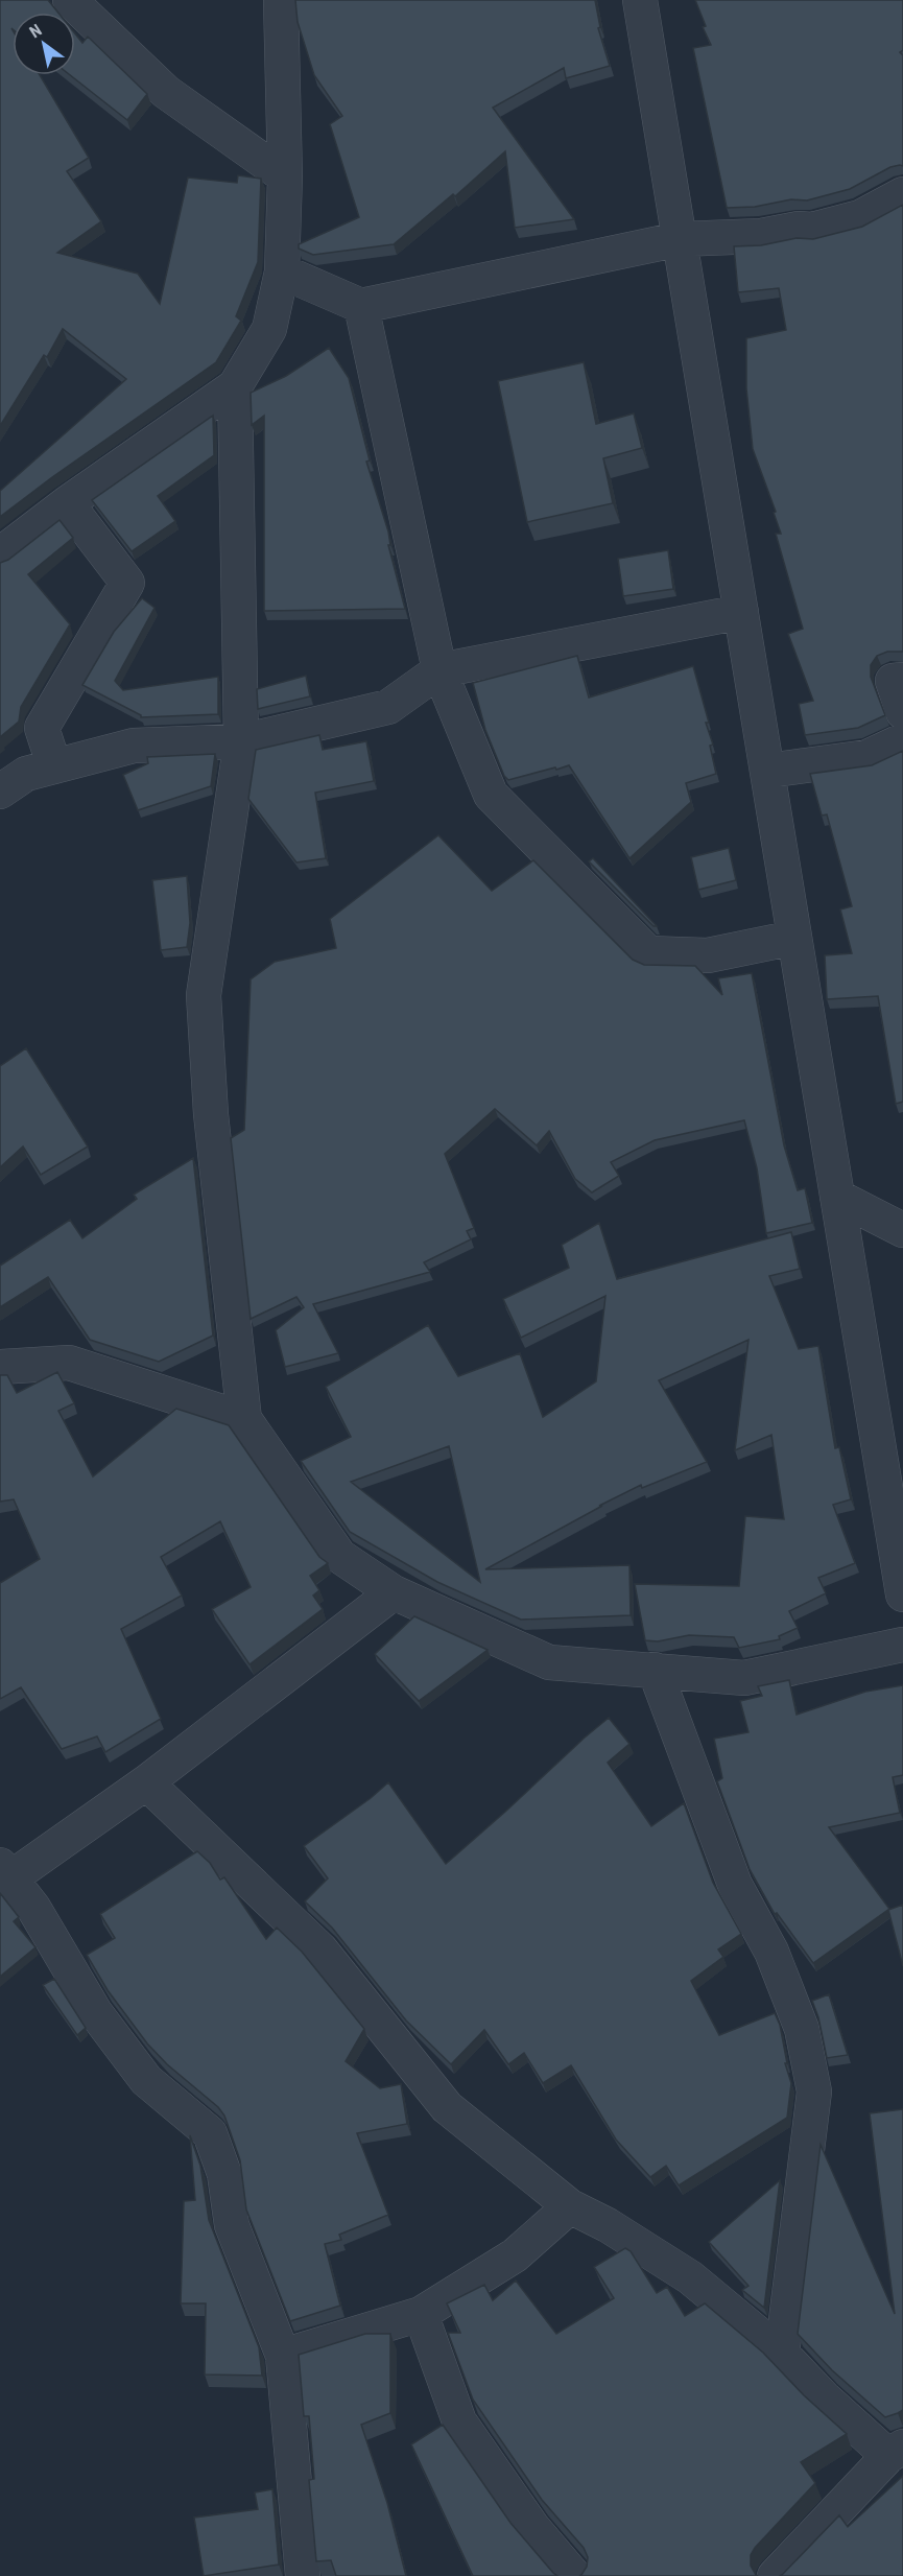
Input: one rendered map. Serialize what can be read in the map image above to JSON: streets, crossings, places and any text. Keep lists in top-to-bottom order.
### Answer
{
  "north": "top left"
}
